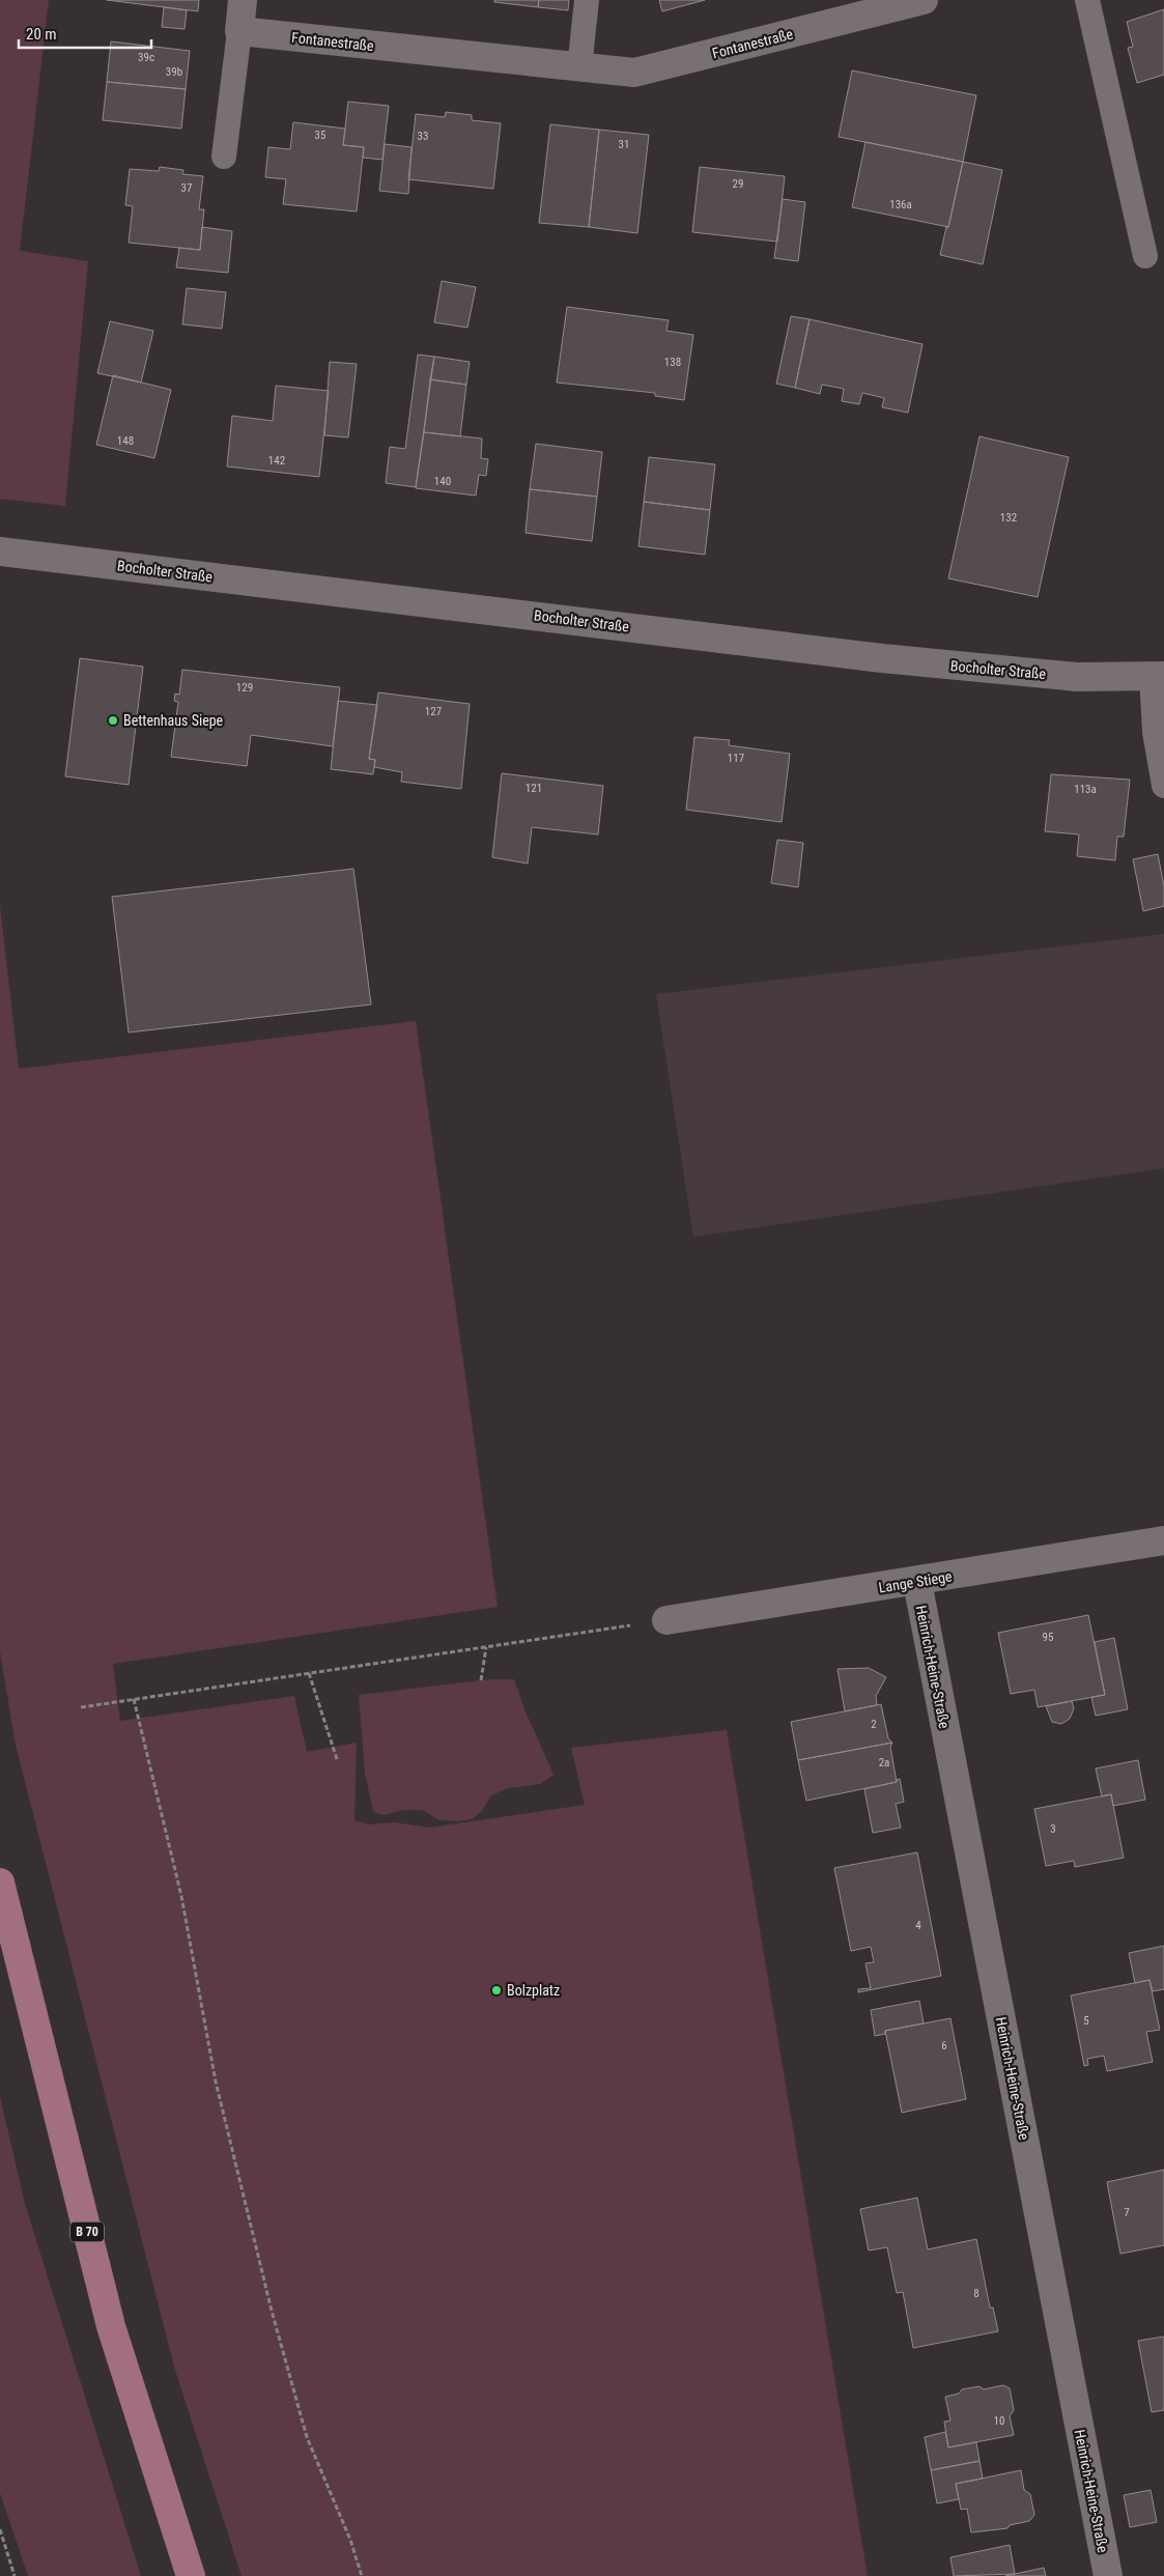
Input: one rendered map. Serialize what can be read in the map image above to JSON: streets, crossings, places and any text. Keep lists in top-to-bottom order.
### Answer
{
  "streets": {
    "main road": ["B 70"],
    "street": [
      "Fontanestraße",
      "Bocholter Straße",
      "Lange Stiege",
      "Heinrich-Heine-Straße"
    ]
  },
  "crossings": [
    ["Lange Stiege", "Heinrich-Heine-Straße"]
  ],
  "places": ["Bettenhaus Siepe", "Bolzplatz"],
  "house_numbers": [
    "39c",
    "39b",
    "35",
    "33",
    "31",
    "29",
    "37",
    "136a",
    "138",
    "148",
    "142",
    "140",
    "132",
    "129",
    "127",
    "117",
    "121",
    "113a",
    "95",
    "2",
    "2a",
    "3",
    "4",
    "5",
    "6",
    "7",
    "8",
    "10"
  ],
  "scale_bar": "20 m"
}
